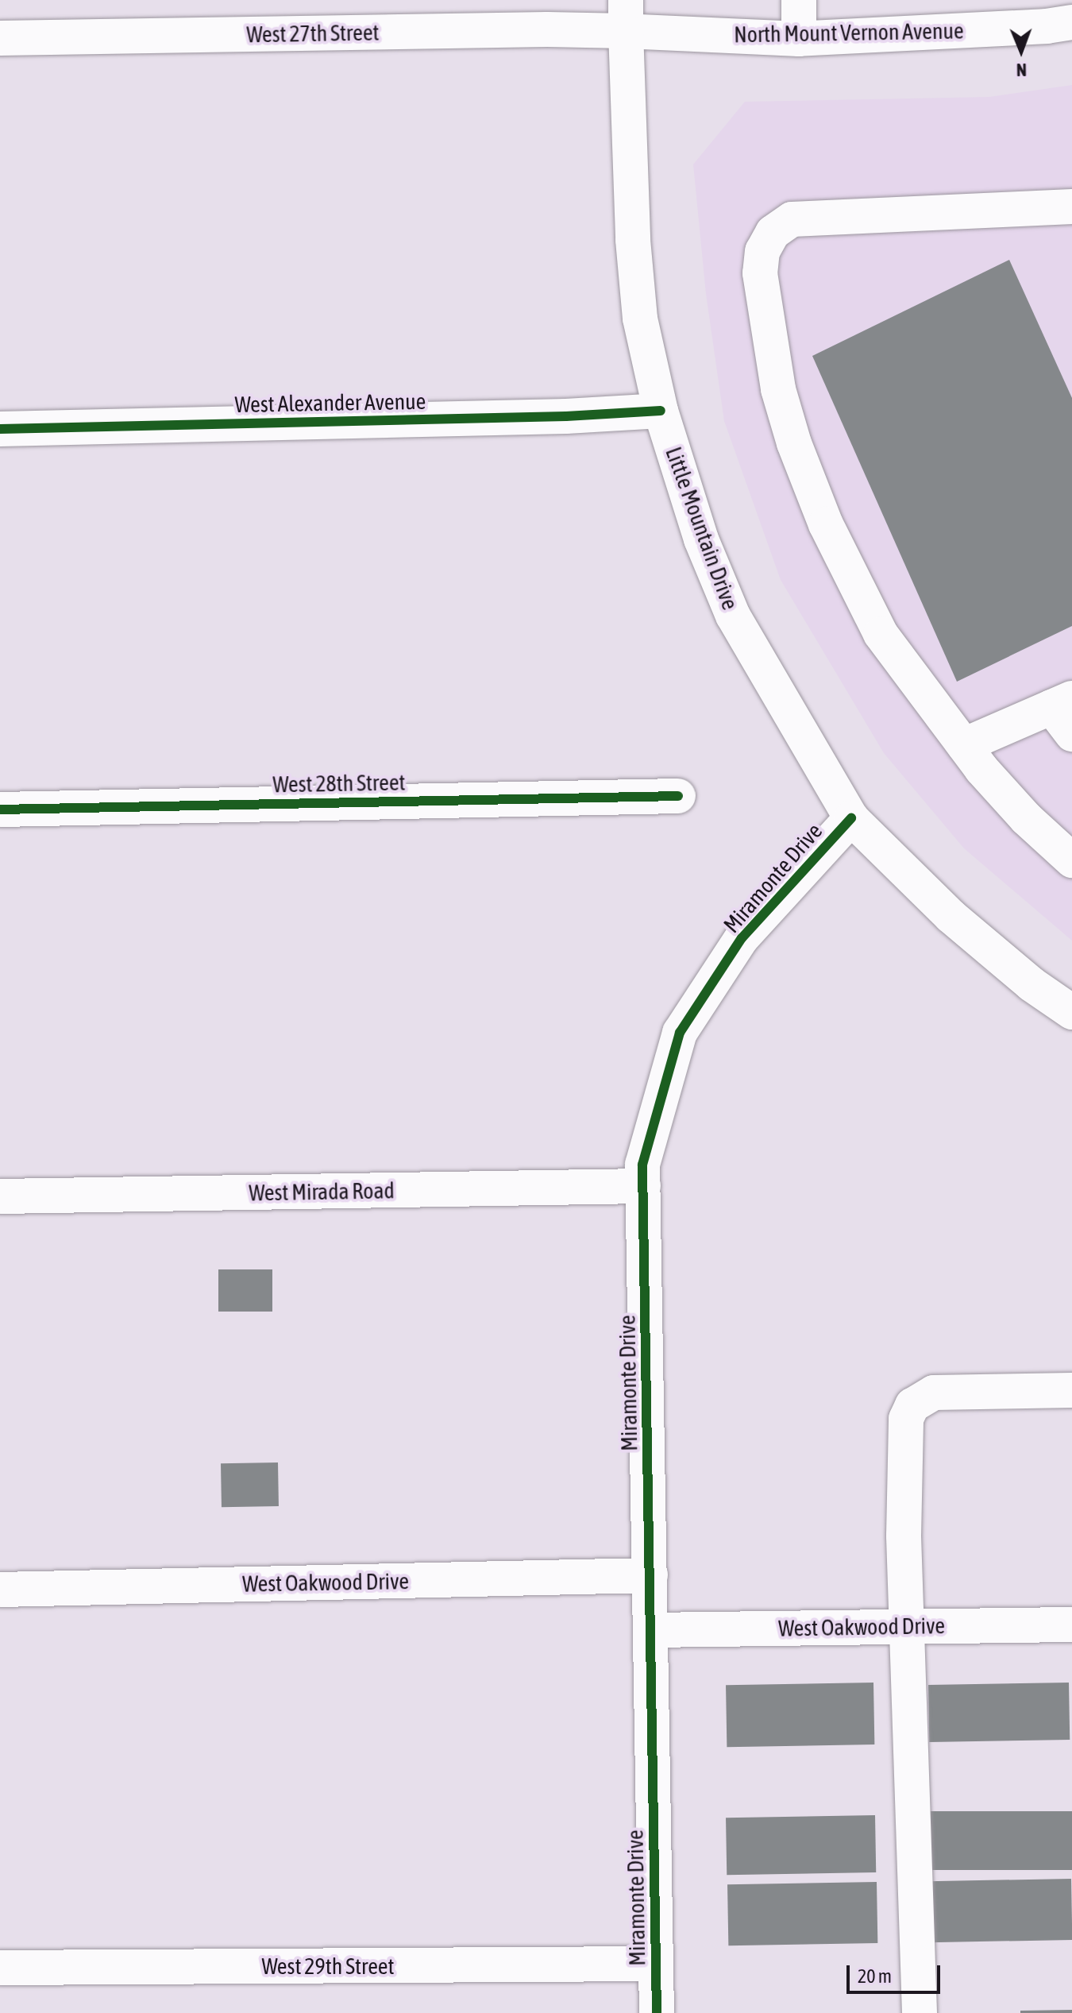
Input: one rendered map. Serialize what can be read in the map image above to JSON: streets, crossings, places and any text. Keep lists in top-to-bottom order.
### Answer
{
  "streets": {
    "street": [
      "North Mount Vernon Avenue",
      "West 27th Street",
      "West Alexander Avenue",
      "Little Mountain Drive",
      "West 28th Street",
      "Miramonte Drive",
      "West Mirada Road",
      "West Oakwood Drive",
      "West 29th Street"
    ]
  },
  "crossings": [
    ["North Mount Vernon Avenue", "West 27th Street"],
    ["North Mount Vernon Avenue", "Little Mountain Drive"],
    ["West 27th Street", "Little Mountain Drive"],
    ["West Alexander Avenue", "Little Mountain Drive"],
    ["Little Mountain Drive", "Miramonte Drive"],
    ["Miramonte Drive", "West Mirada Road"],
    ["Miramonte Drive", "West Oakwood Drive"],
    ["Miramonte Drive", "West 29th Street"]
  ],
  "scale_bar": "20 m",
  "north": "bottom"
}
